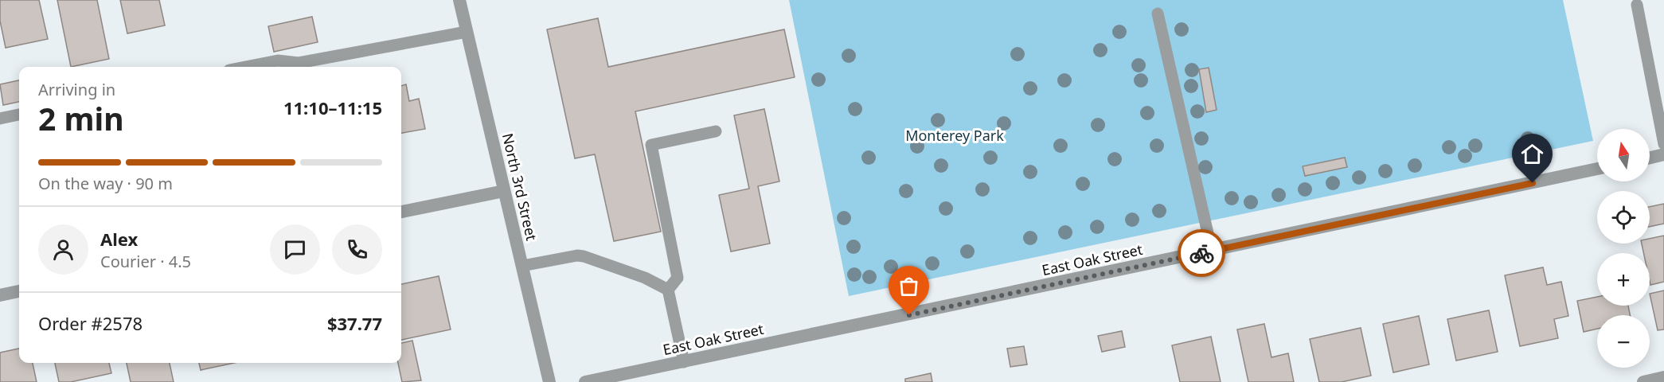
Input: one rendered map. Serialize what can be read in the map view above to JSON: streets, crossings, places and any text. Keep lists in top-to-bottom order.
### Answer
{
  "streets": {
    "street": ["North 3rd Street", "East Oak Street"]
  },
  "parks": ["Monterey Park"],
  "north": "top",
  "page": {
    "heading": ["2 min", "Arriving in", "11:10–11:15"],
    "panel": [
      "Alex",
      "Courier · 4.5",
      "Order #2578",
      "$37.77"
    ],
    "map_buttons": ["+", "−"],
    "bar": "On the way · 90 m"
  }
}
